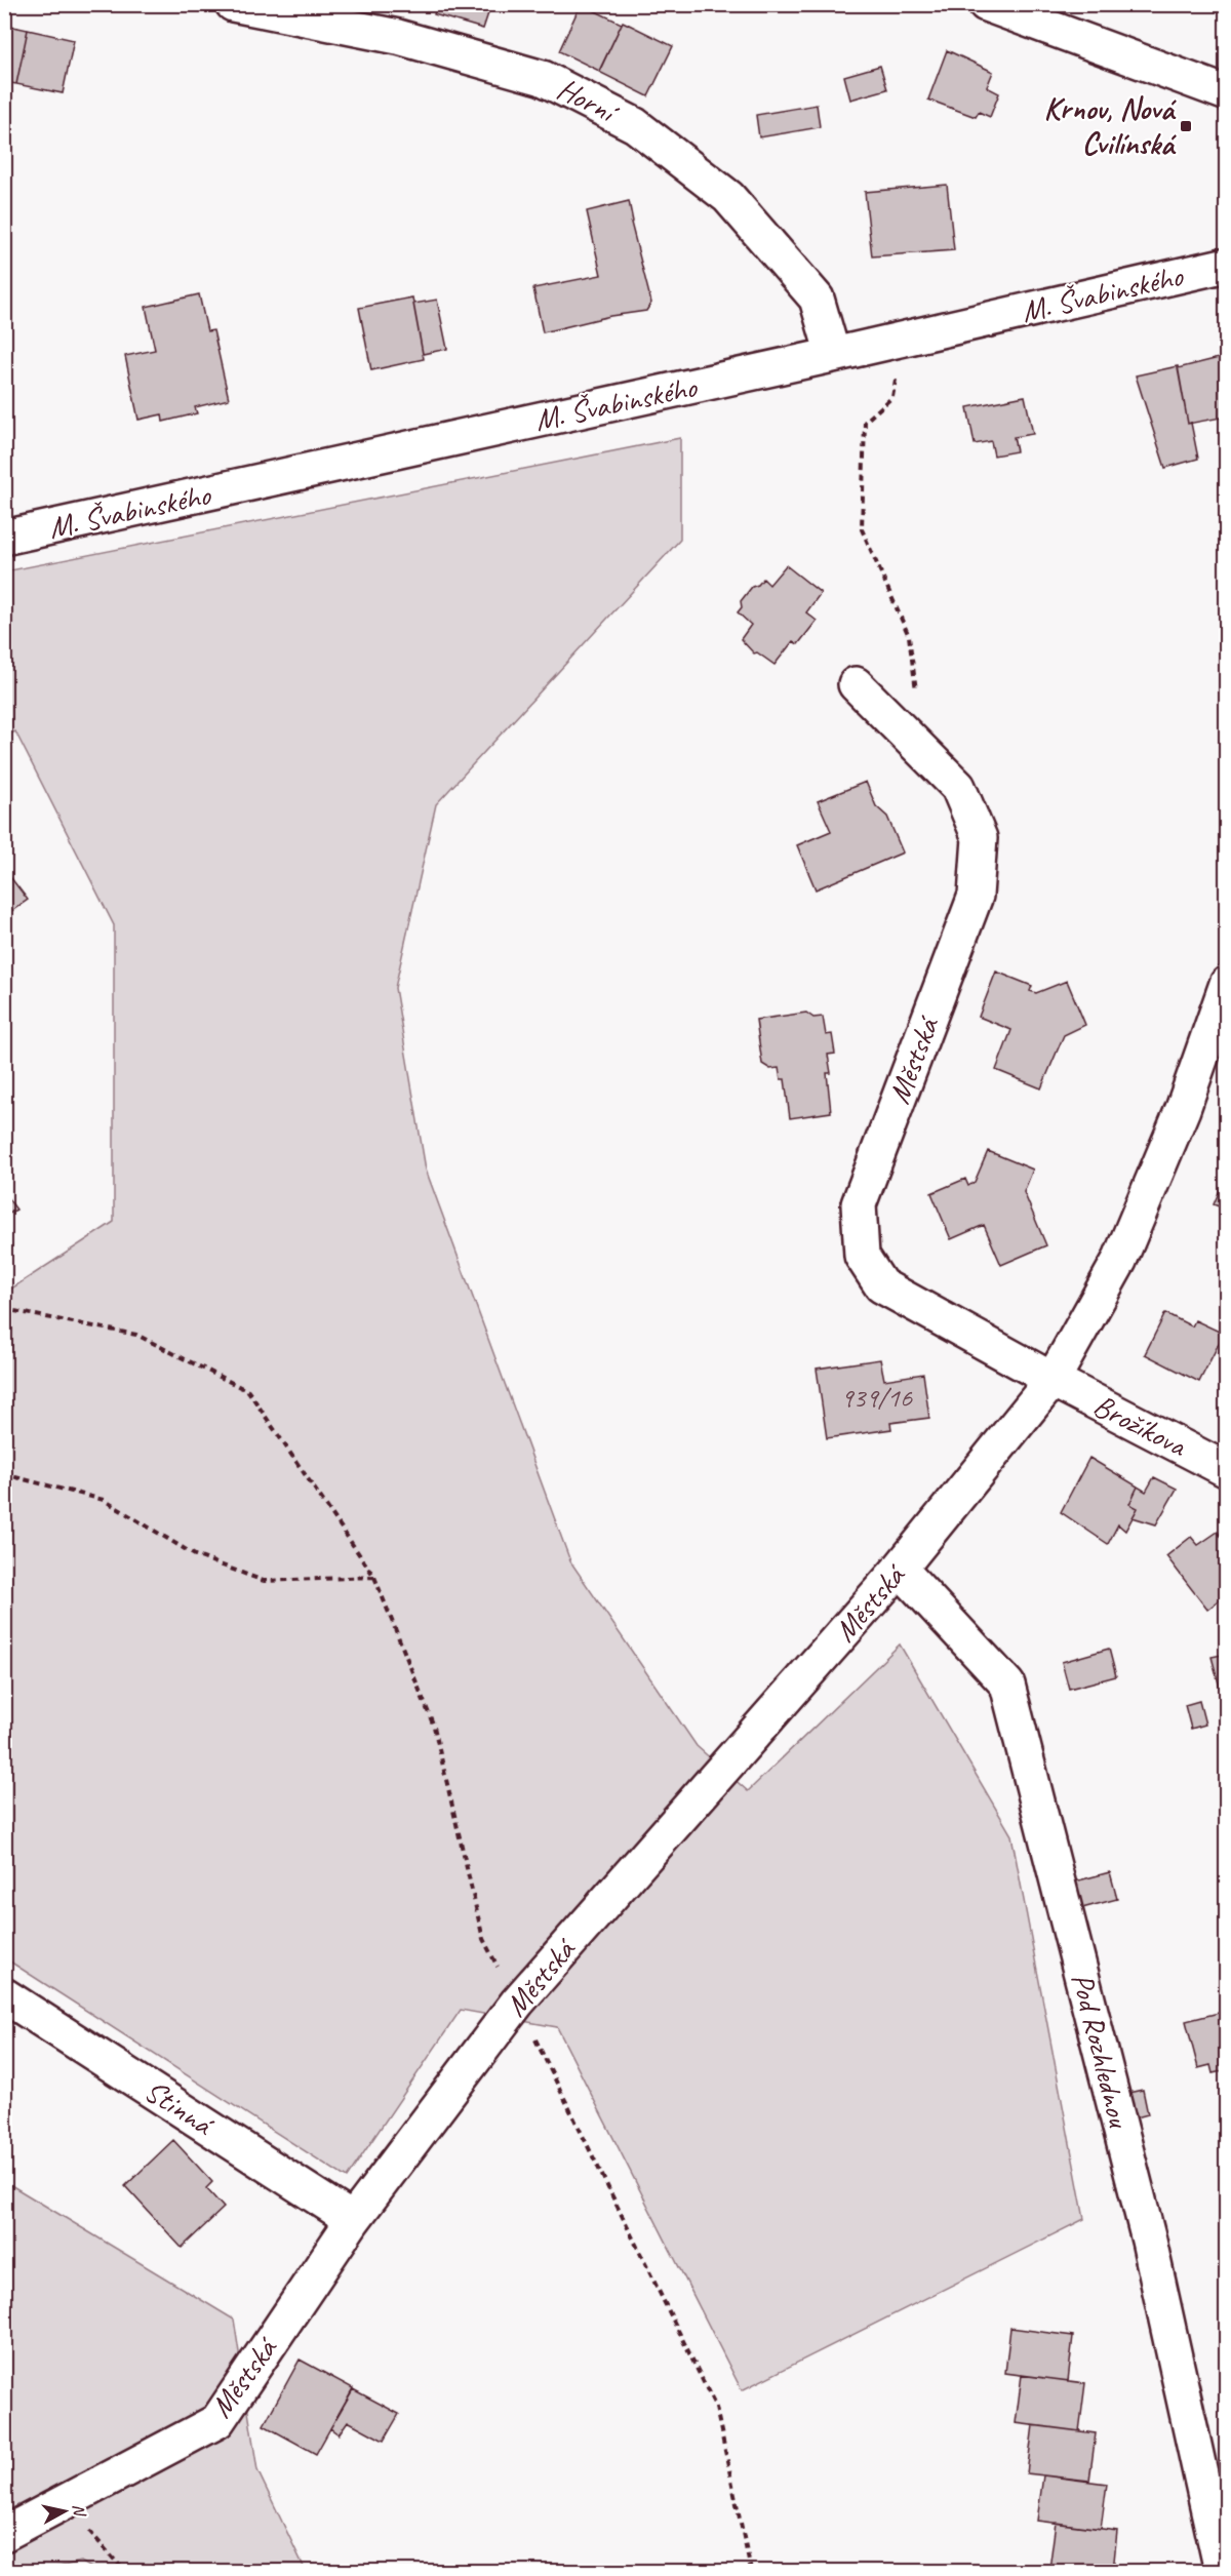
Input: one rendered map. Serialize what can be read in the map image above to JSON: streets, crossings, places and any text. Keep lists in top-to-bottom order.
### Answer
{
  "streets": {
    "street": [
      "Horní",
      "M. Švabinského",
      "Městská",
      "Brožíkova",
      "Pod Rozhlednou",
      "Stinná"
    ]
  },
  "crossings": [
    ["Horní", "M. Švabinského"],
    ["Městská", "Brožíkova"],
    ["Městská", "Pod Rozhlednou"],
    ["Městská", "Stinná"]
  ],
  "places": {
    "transit": ["Krnov, Nová Cvilínská"]
  },
  "house_numbers": ["939/16"],
  "north": "right"
}
